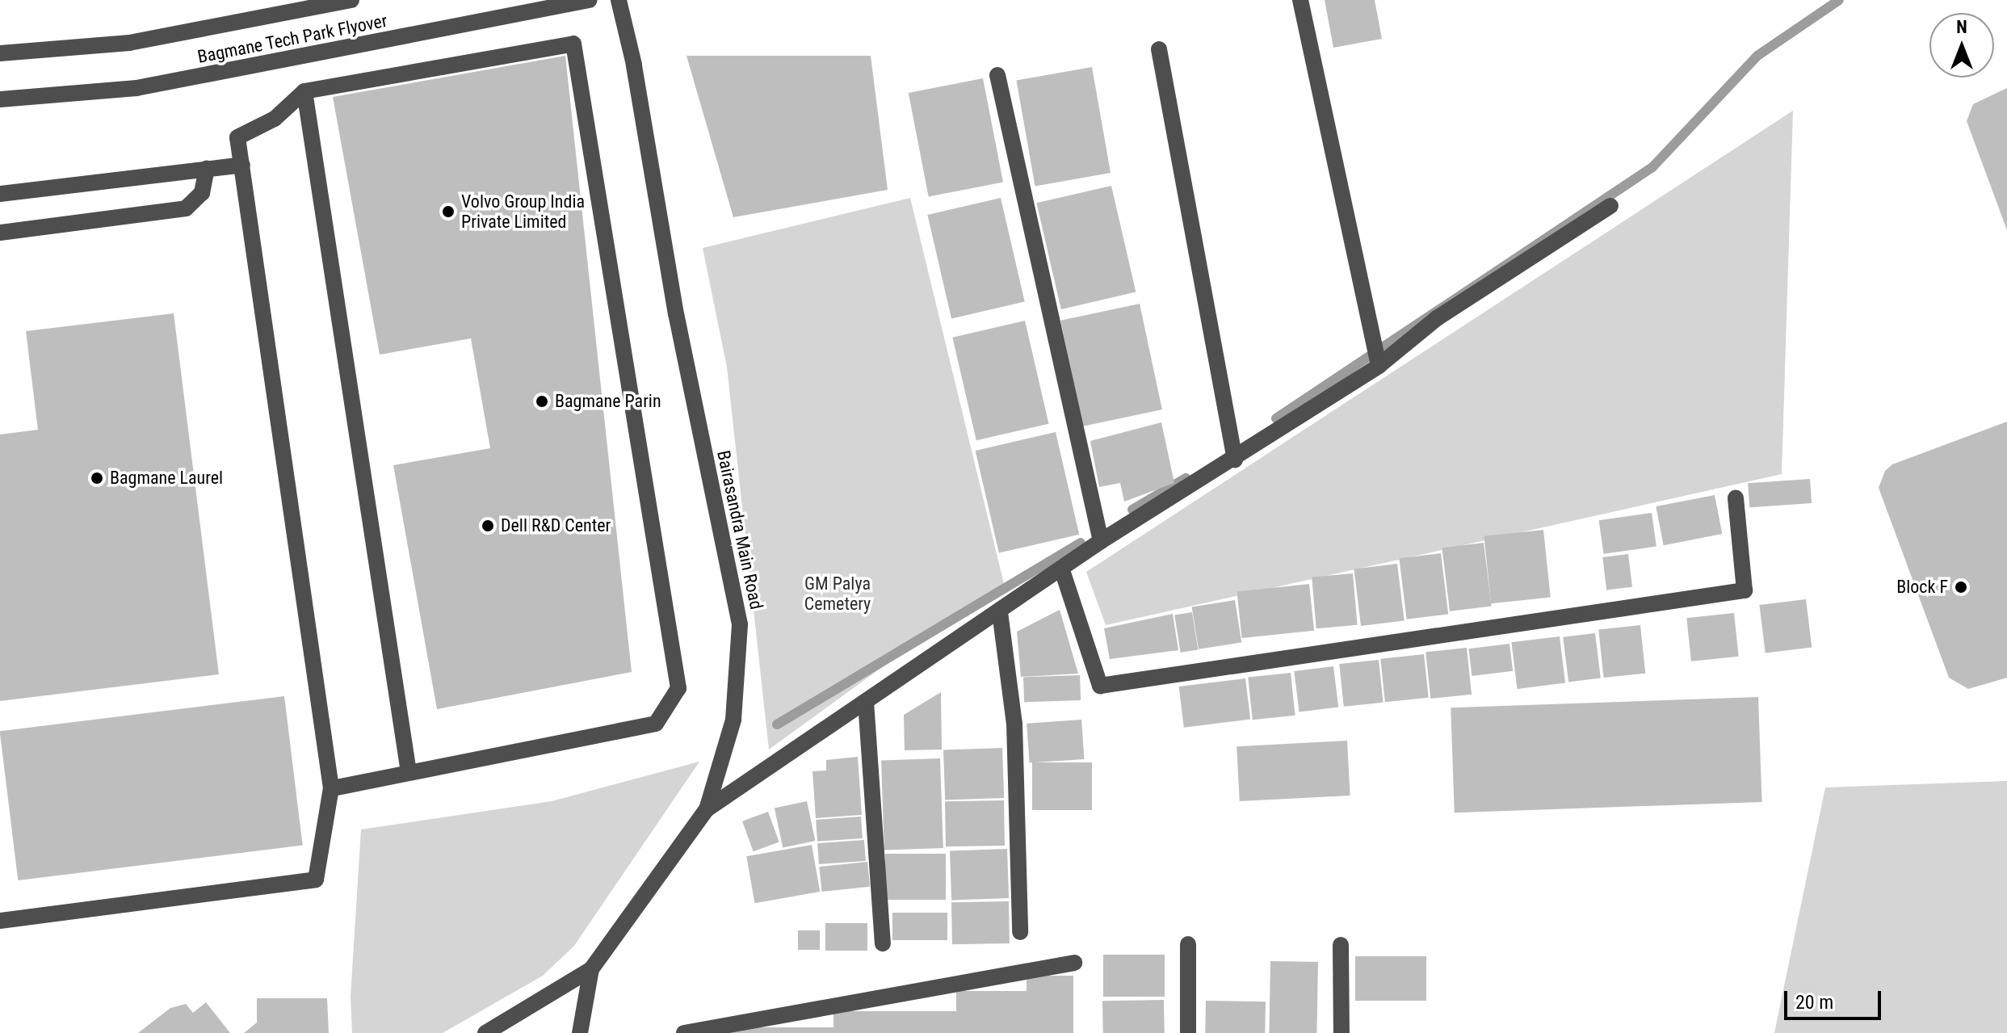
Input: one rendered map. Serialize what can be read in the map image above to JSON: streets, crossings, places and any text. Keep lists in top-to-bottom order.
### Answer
{
  "streets": {
    "street": ["Bagmane Tech Park Flyover", "Bairasandra Main Road"]
  },
  "parks": ["GM Palya Cemetery"],
  "places": [
    "Volvo Group India Private Limited",
    "Bagmane Parin",
    "Bagmane Laurel",
    "Dell R&D Center",
    "Block F"
  ],
  "scale_bar": "20 m",
  "north": "top"
}
